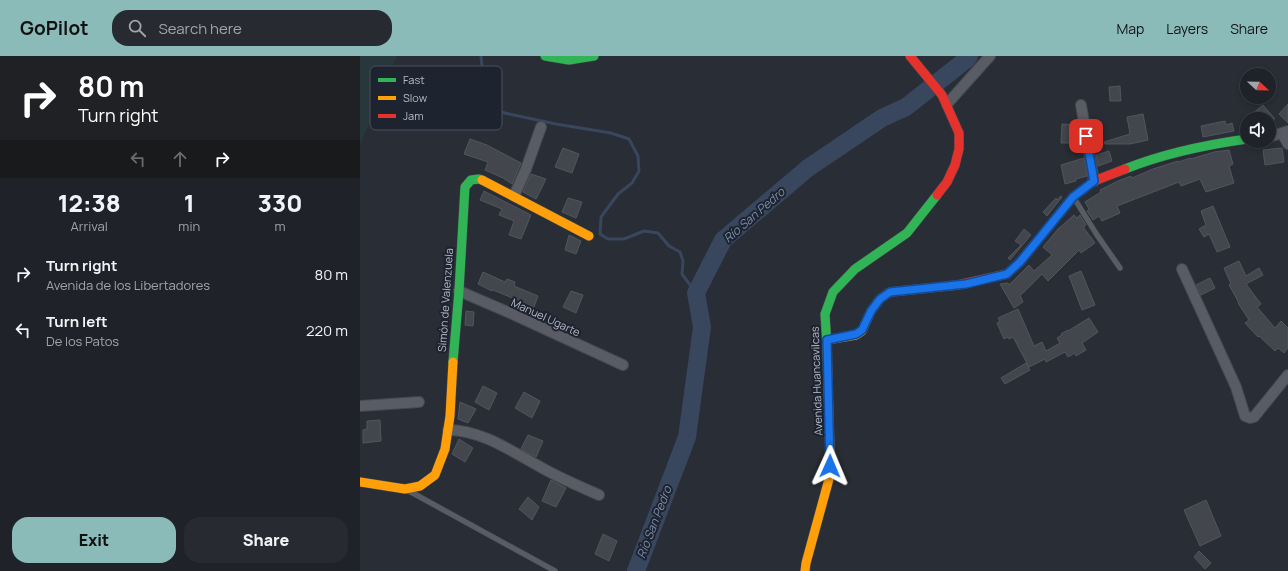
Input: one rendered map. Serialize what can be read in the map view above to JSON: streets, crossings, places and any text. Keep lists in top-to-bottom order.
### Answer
{
  "streets": {
    "street": ["Simón de Valenzuela", "Manuel Ugarte", "Avenida Huancavilcas"]
  },
  "crossings": [
    ["Simón de Valenzuela", "Manuel Ugarte"]
  ],
  "water": ["Río San Pedro"],
  "legend": ["Fast", "Slow", "Jam"],
  "north": "right",
  "page": {
    "header": "GoPilot",
    "search": "Search here",
    "nav": ["Map", "Layers", "Share"],
    "turn": ["80 m", "Turn right"],
    "eta": [
      "12:38",
      "Arrival",
      "1",
      "min",
      "330",
      "m"
    ],
    "list": [
      {
        "name": "Turn right",
        "note": "Avenida de los Libertadores",
        "value": "80 m"
      },
      {
        "name": "Turn left",
        "note": "De los Patos",
        "value": "220 m"
      }
    ],
    "buttons": ["Exit", "Share"]
  }
}
